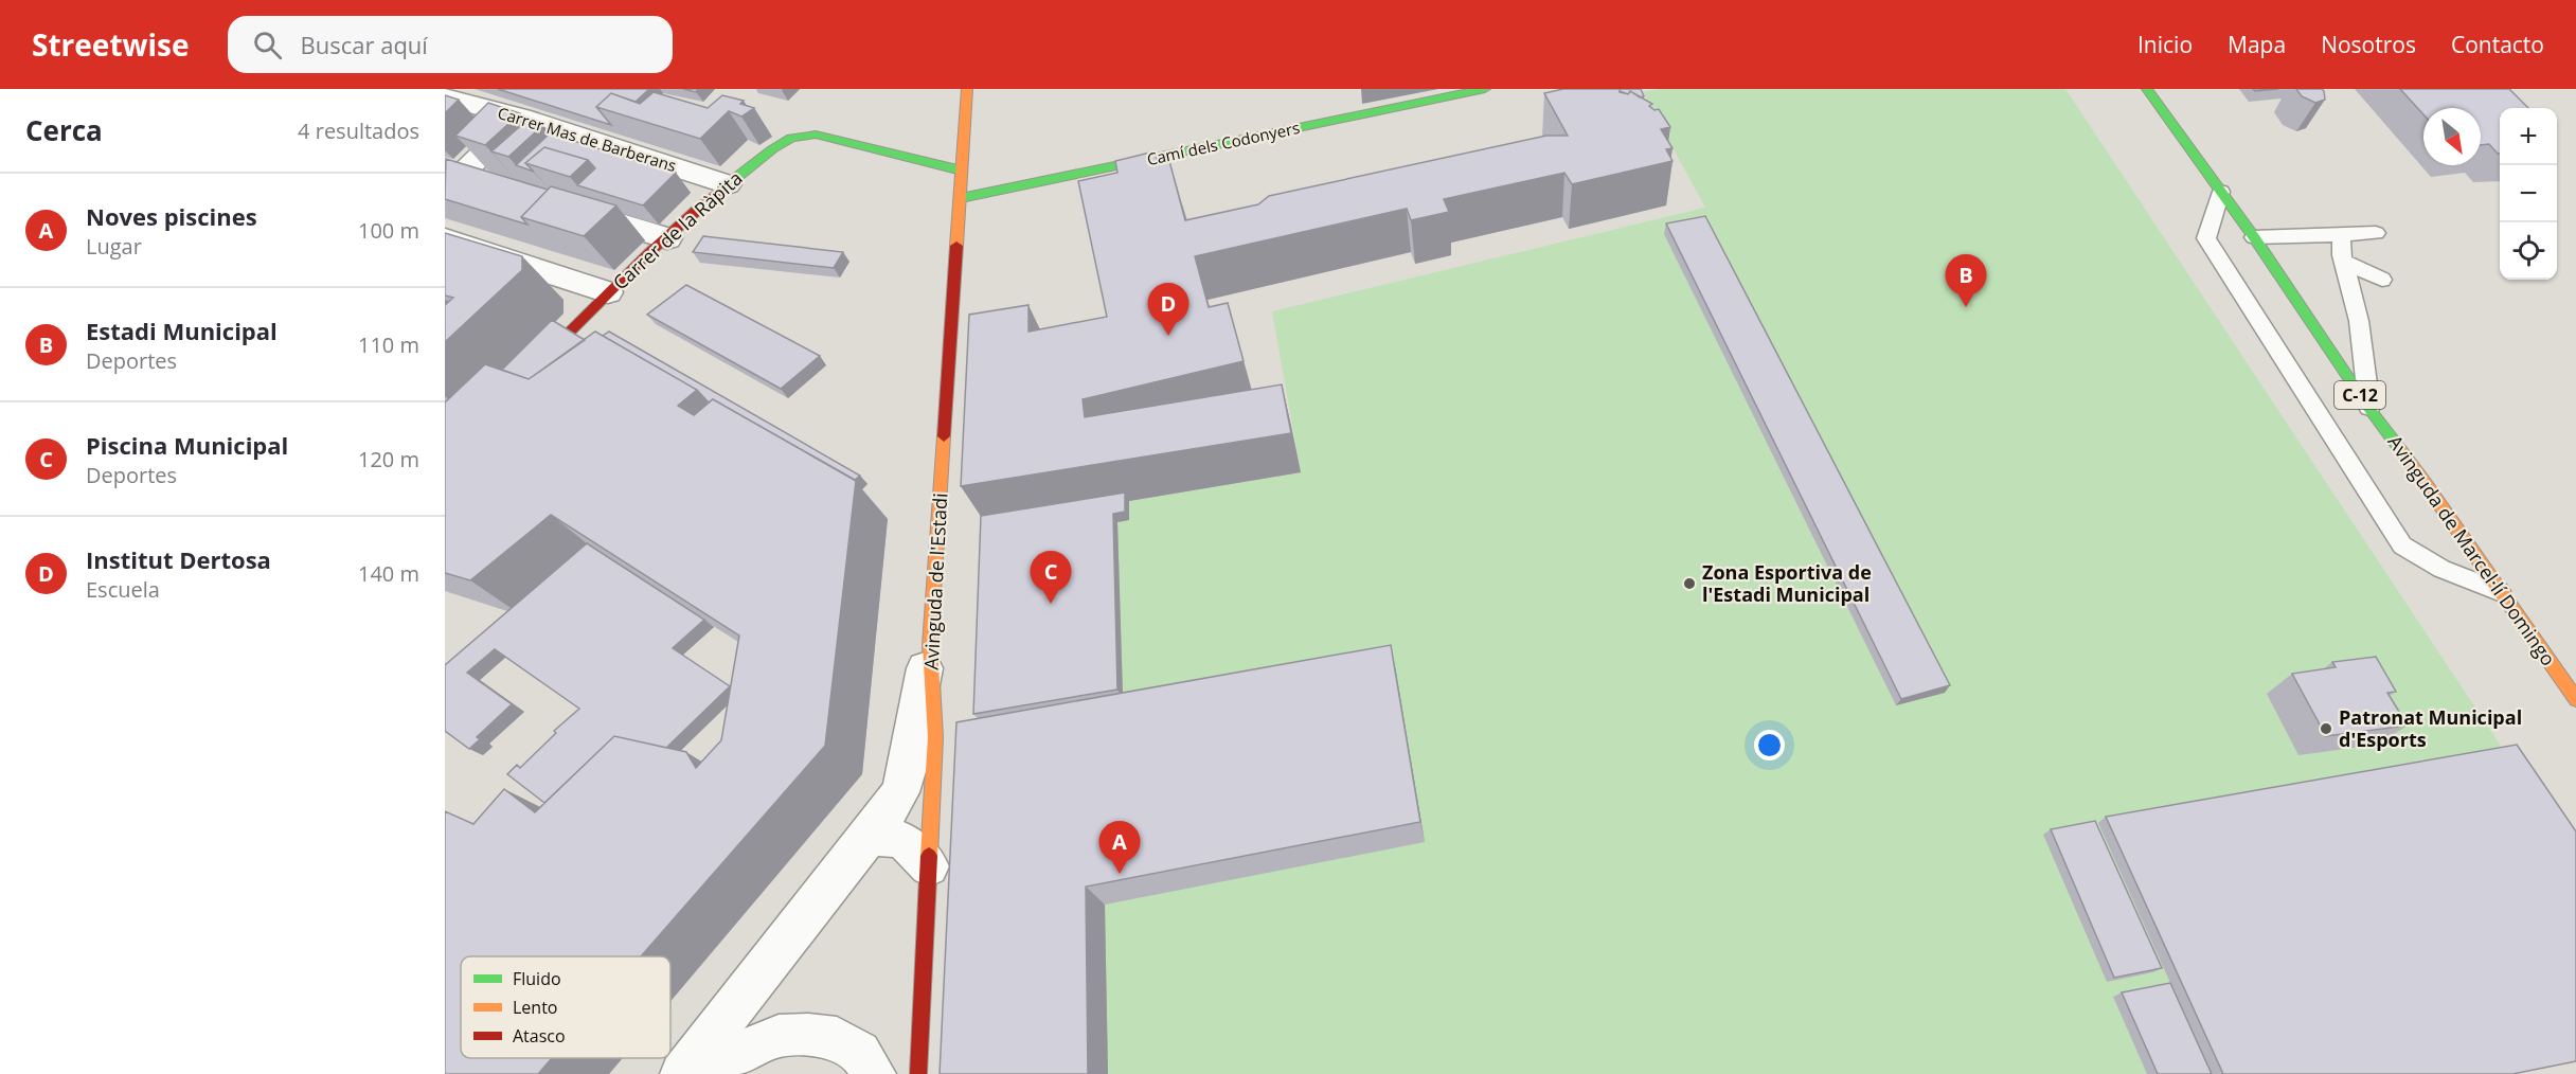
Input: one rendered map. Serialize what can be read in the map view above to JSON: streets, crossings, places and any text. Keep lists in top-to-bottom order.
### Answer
{
  "streets": {
    "street": [
      "Carrer Mas de Barberans",
      "Camí dels Codonyers",
      "Carrer de la Ràpita",
      "C-12",
      "Avinguda de Marcel·lí Domingo",
      "Avinguda de l'Estadi"
    ]
  },
  "crossings": [
    ["Carrer Mas de Barberans", "Carrer de la Ràpita"],
    ["Camí dels Codonyers", "Avinguda de l'Estadi"],
    ["Carrer de la Ràpita", "Avinguda de l'Estadi"]
  ],
  "places": ["Zona Esportiva de l'Estadi Municipal", "Patronat Municipal d'Esports"],
  "legend": ["Fluido", "Lento", "Atasco"],
  "north": "bottom right",
  "page": {
    "header": "Streetwise",
    "search": "Buscar aquí",
    "nav": [
      "Inicio",
      "Mapa",
      "Nosotros",
      "Contacto"
    ],
    "heading": ["Cerca", "4 resultados"],
    "map_buttons": ["+", "−"],
    "list": [
      {
        "mark": "A",
        "name": "Noves piscines",
        "note": "Lugar",
        "value": "100 m"
      },
      {
        "mark": "B",
        "name": "Estadi Municipal",
        "note": "Deportes",
        "value": "110 m"
      },
      {
        "mark": "C",
        "name": "Piscina Municipal",
        "note": "Deportes",
        "value": "120 m"
      },
      {
        "mark": "D",
        "name": "Institut Dertosa",
        "note": "Escuela",
        "value": "140 m"
      }
    ],
    "pins": [
      "B",
      "D",
      "C",
      "A"
    ]
  }
}
